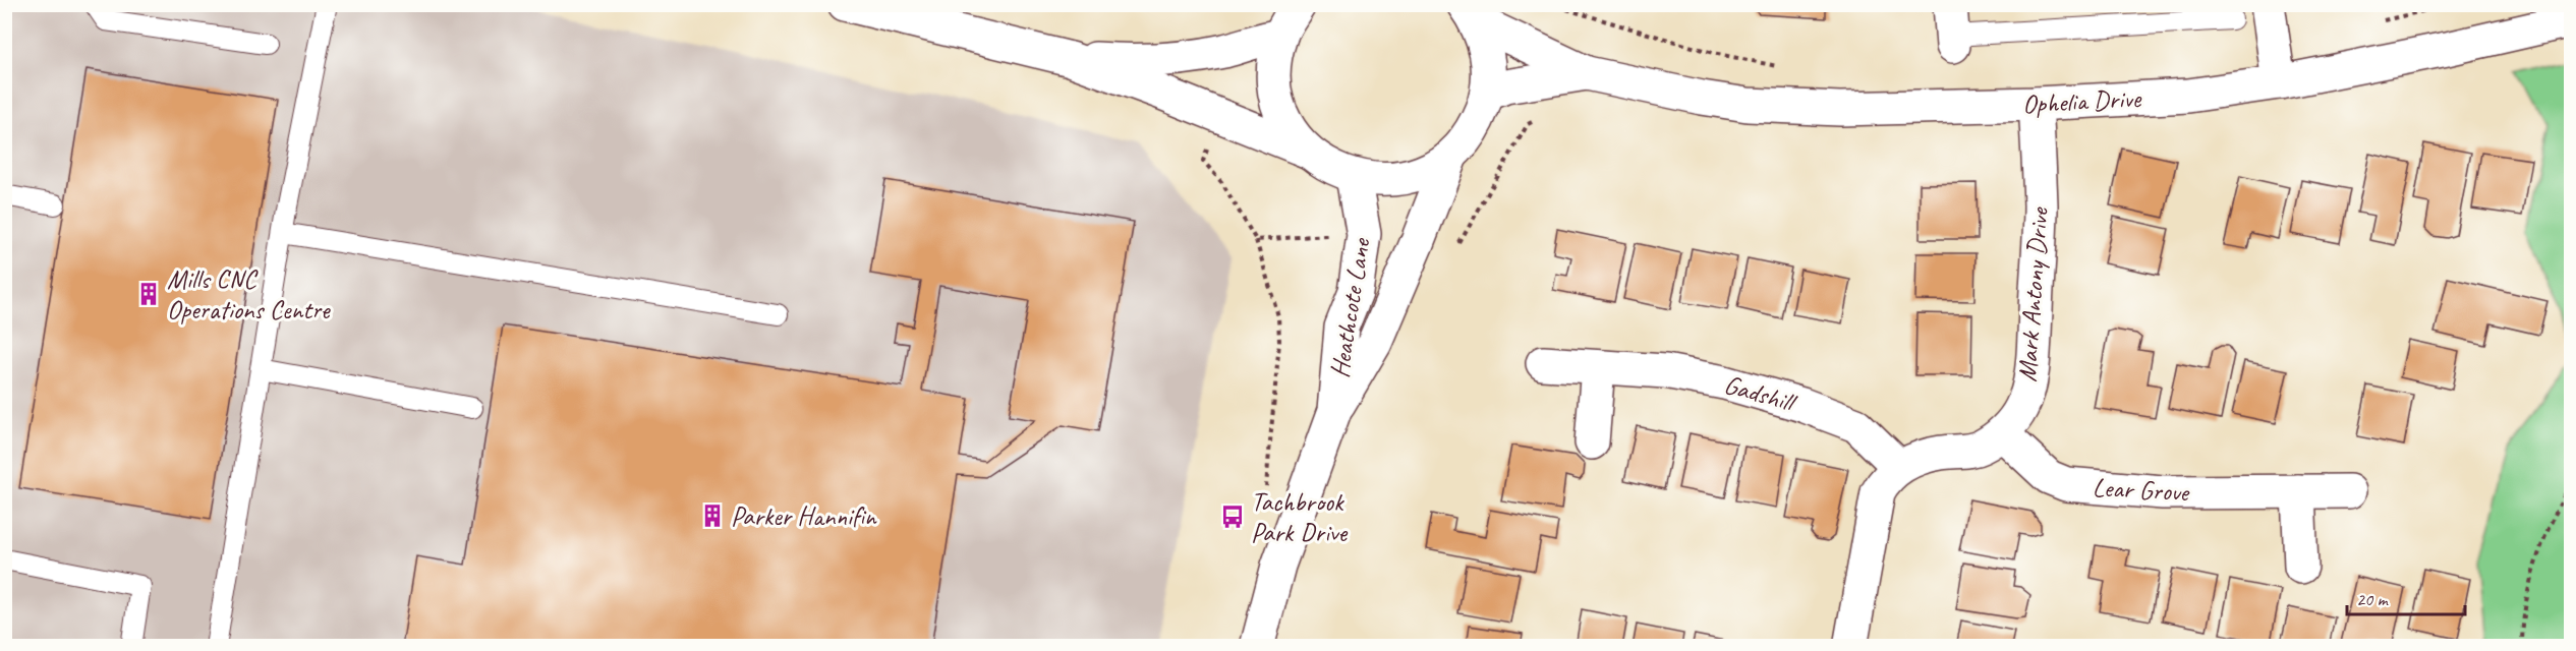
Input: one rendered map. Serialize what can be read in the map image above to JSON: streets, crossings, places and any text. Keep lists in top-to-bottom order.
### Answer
{
  "streets": {
    "street": [
      "Ophelia Drive",
      "Mark Antony Drive",
      "Heathcote Lane",
      "Gadshill",
      "Lear Grove"
    ]
  },
  "crossings": [
    ["Ophelia Drive", "Mark Antony Drive"],
    ["Mark Antony Drive", "Gadshill"],
    ["Mark Antony Drive", "Lear Grove"]
  ],
  "places": {
    "building": ["Mills CNC Operations Centre", "Parker Hannifin"],
    "bus stop": ["Tachbrook Park Drive"]
  },
  "scale_bar": "20 m"
}
